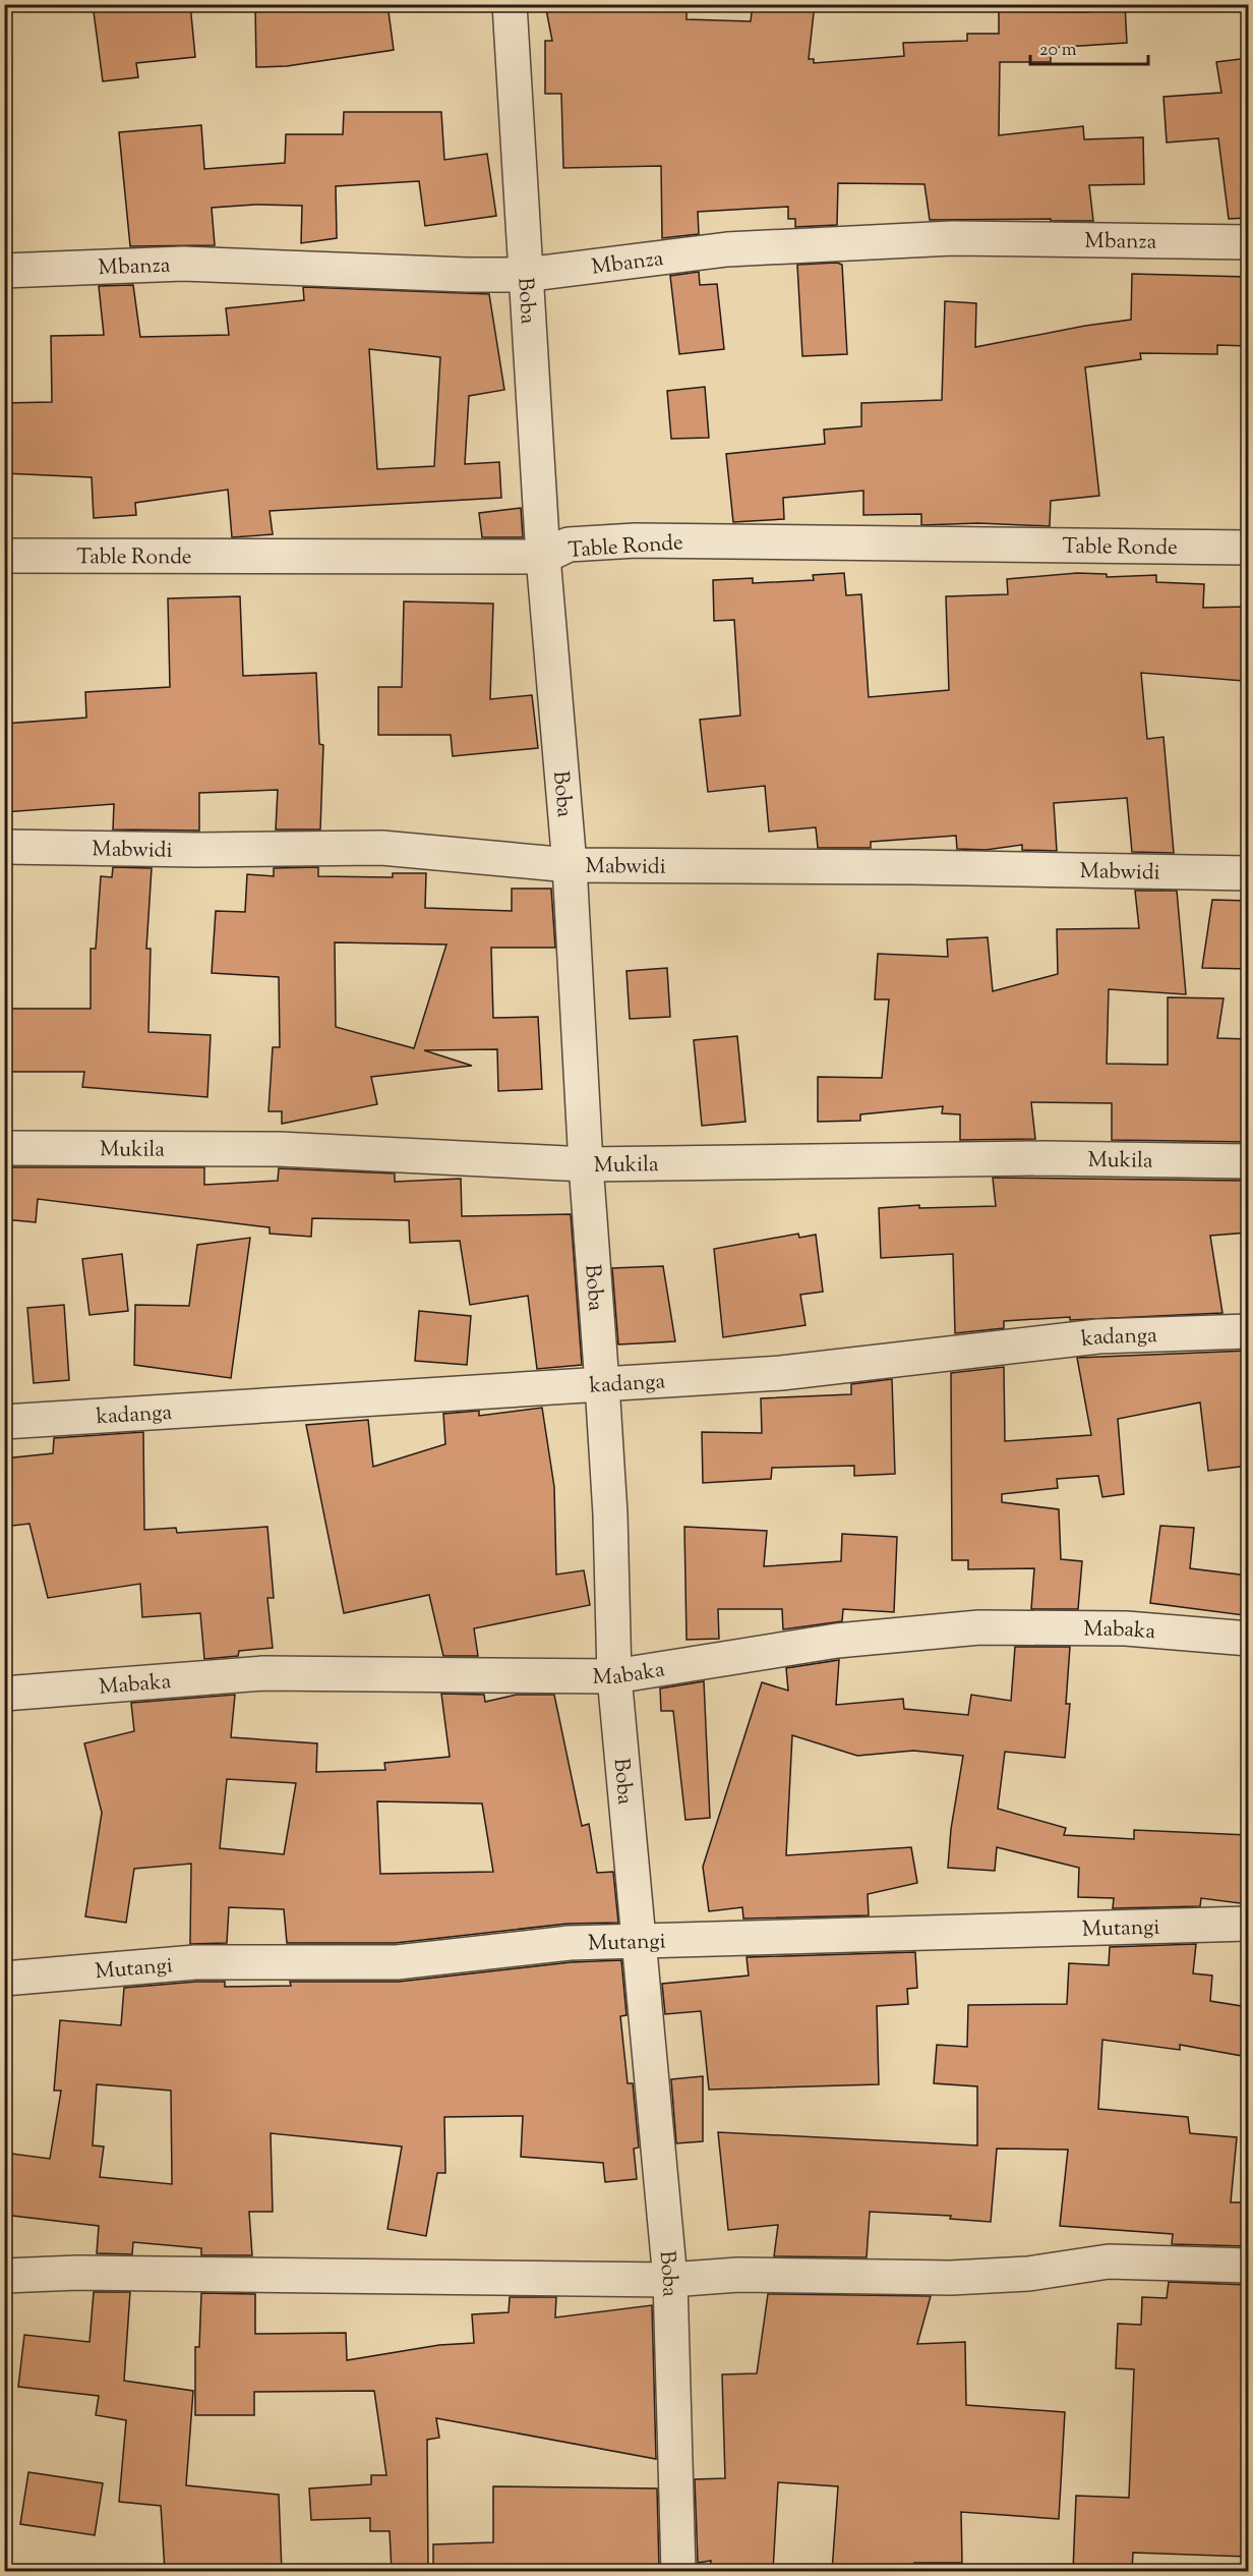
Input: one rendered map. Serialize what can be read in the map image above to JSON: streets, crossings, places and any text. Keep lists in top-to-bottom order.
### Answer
{
  "streets": {
    "street": [
      "Mbanza",
      "Boba",
      "Table Ronde",
      "Mabwidi",
      "Mukila",
      "kadanga",
      "Mabaka",
      "Mutangi"
    ]
  },
  "crossings": [
    ["Mbanza", "Boba"],
    ["Boba", "Table Ronde"],
    ["Boba", "Mabwidi"],
    ["Boba", "Mukila"],
    ["Boba", "kadanga"],
    ["Boba", "Mabaka"],
    ["Boba", "Mutangi"]
  ],
  "scale_bar": "20 m"
}
